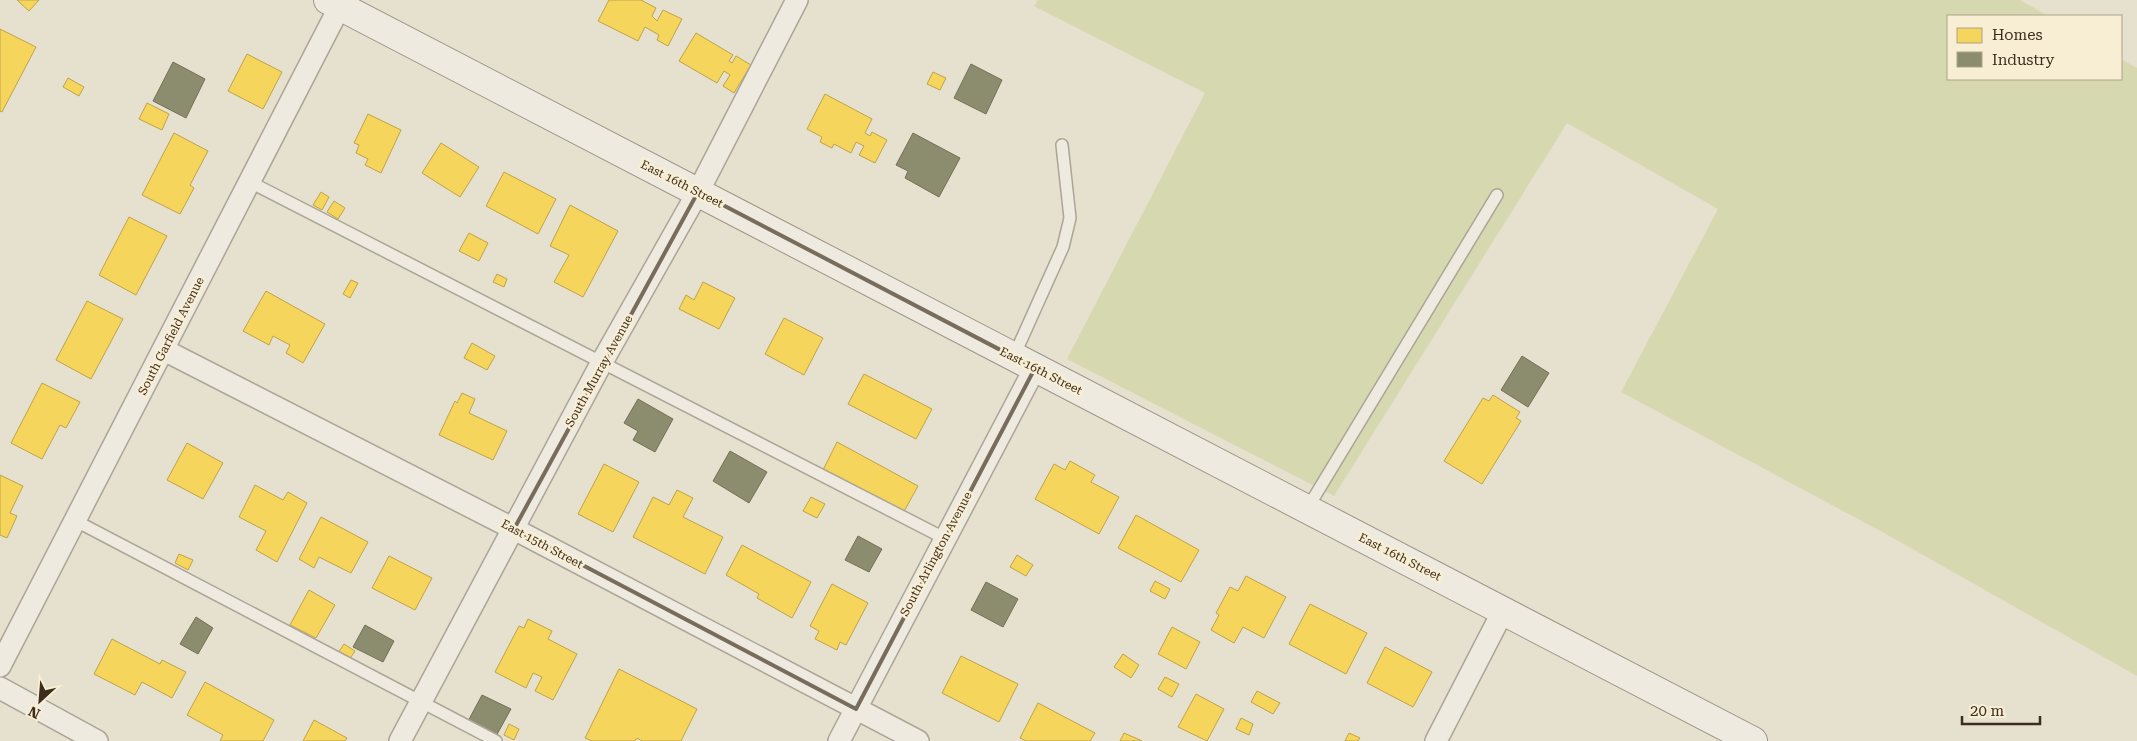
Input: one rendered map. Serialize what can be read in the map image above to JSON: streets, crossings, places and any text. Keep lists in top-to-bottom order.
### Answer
{
  "streets": {
    "street": [
      "East 16th Street",
      "South Garfield Avenue",
      "South Murray Avenue",
      "East 15th Street",
      "South Arlington Avenue"
    ]
  },
  "crossings": [
    ["East 16th Street", "South Garfield Avenue"],
    ["East 16th Street", "South Murray Avenue"],
    ["East 16th Street", "South Arlington Avenue"],
    ["South Garfield Avenue", "East 15th Street"],
    ["South Murray Avenue", "East 15th Street"],
    ["East 15th Street", "South Arlington Avenue"]
  ],
  "legend": ["Homes", "Industry"],
  "scale_bar": "20 m",
  "north": "bottom left"
}
